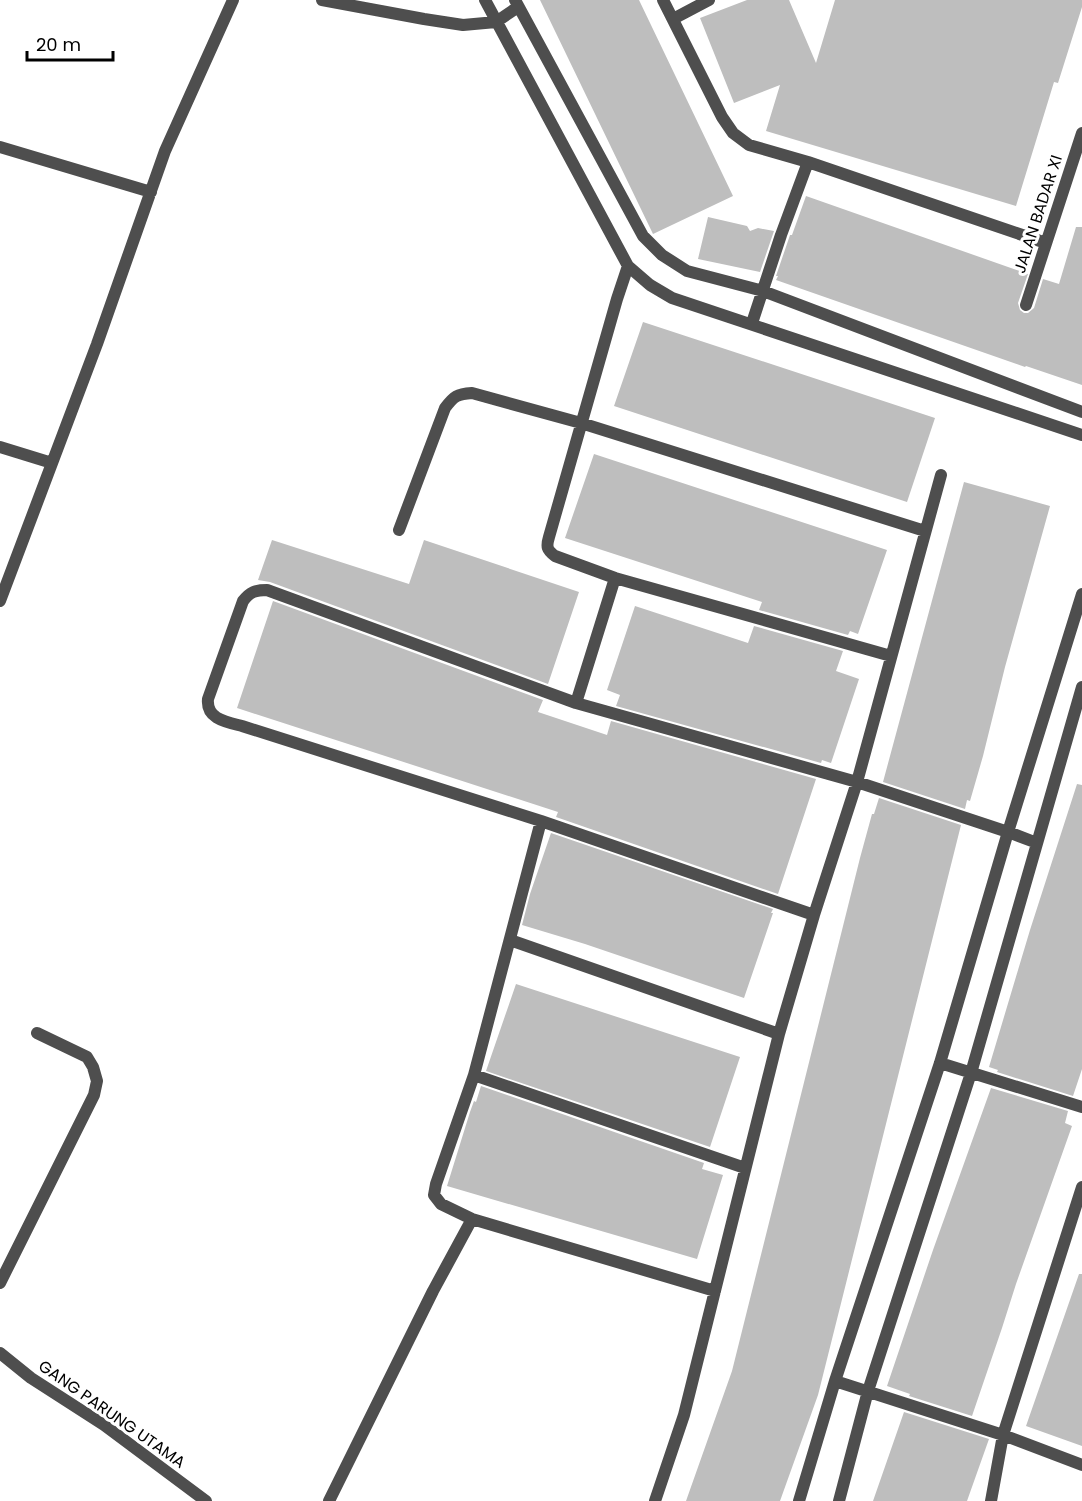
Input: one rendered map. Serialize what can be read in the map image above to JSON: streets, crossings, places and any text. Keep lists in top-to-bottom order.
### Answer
{
  "streets": {
    "street": ["JALAN BADAR XI", "GANG PARUNG UTAMA"]
  },
  "scale_bar": "20 m"
}
